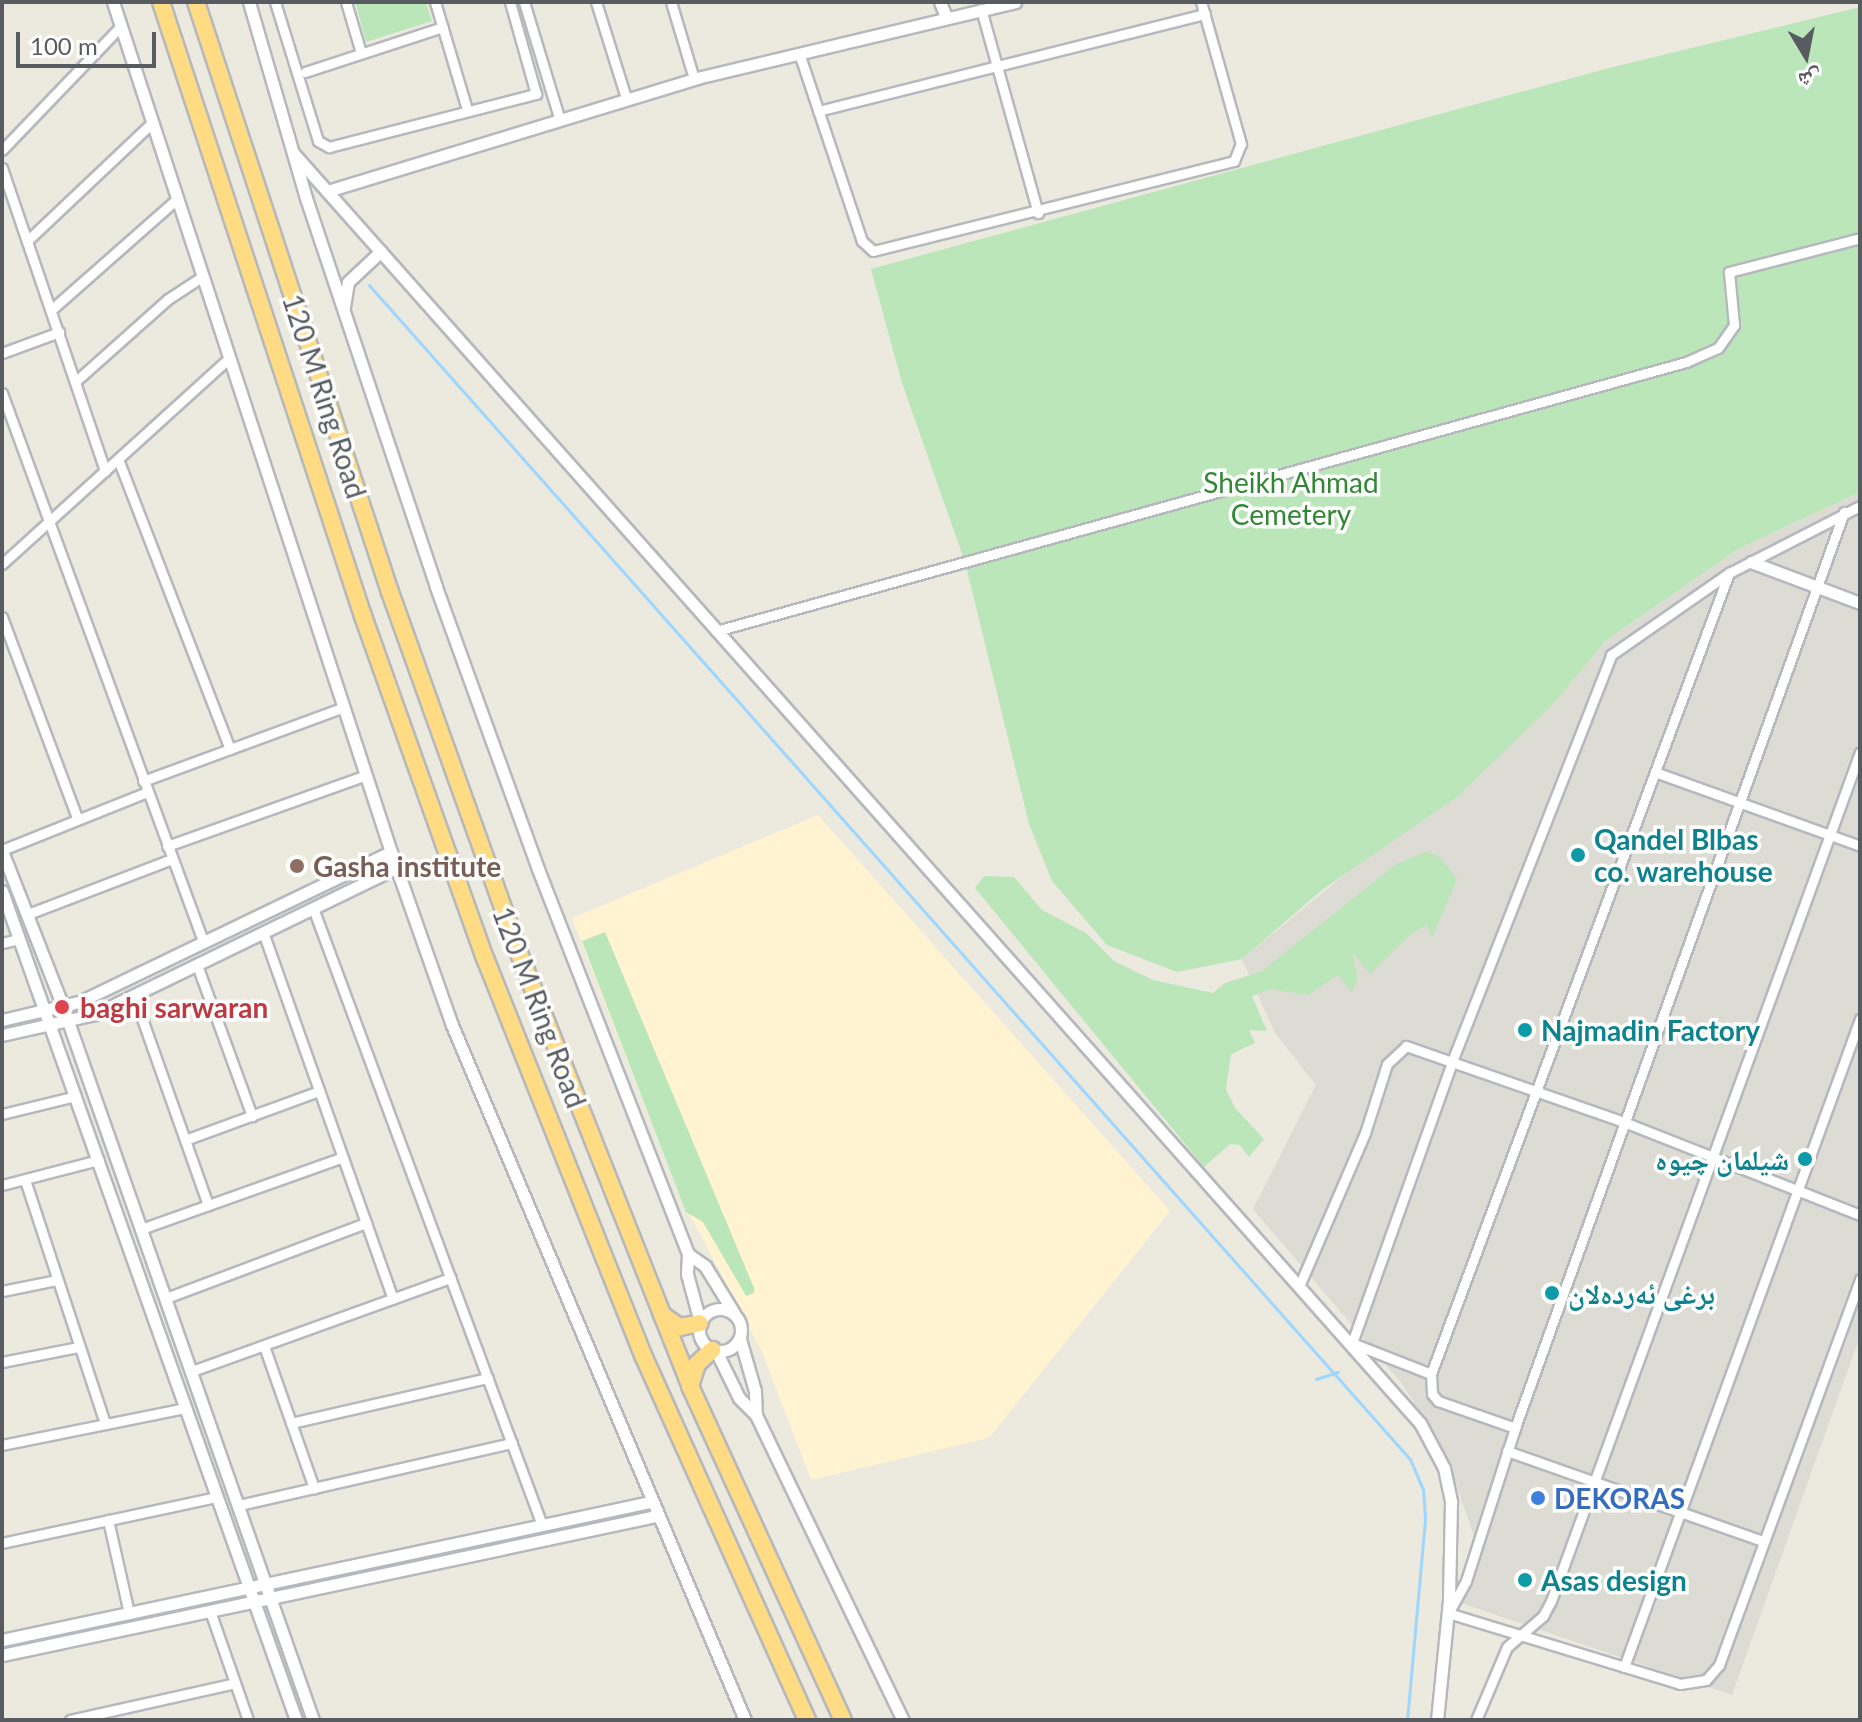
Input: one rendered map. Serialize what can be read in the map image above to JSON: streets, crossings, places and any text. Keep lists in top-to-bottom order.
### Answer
{
  "streets": {
    "highway": ["120 M Ring Road"]
  },
  "parks": ["Sheikh Ahmad Cemetery"],
  "places": [
    "Qandel Blbas co. warehouse",
    "Gasha institute",
    "baghi sarwaran",
    "Najmadin Factory",
    "شيلمان چیوه",
    "برغی ئەردەلان",
    "DEKORAS",
    "Asas design"
  ],
  "scale_bar": "100 m",
  "north": "bottom"
}
